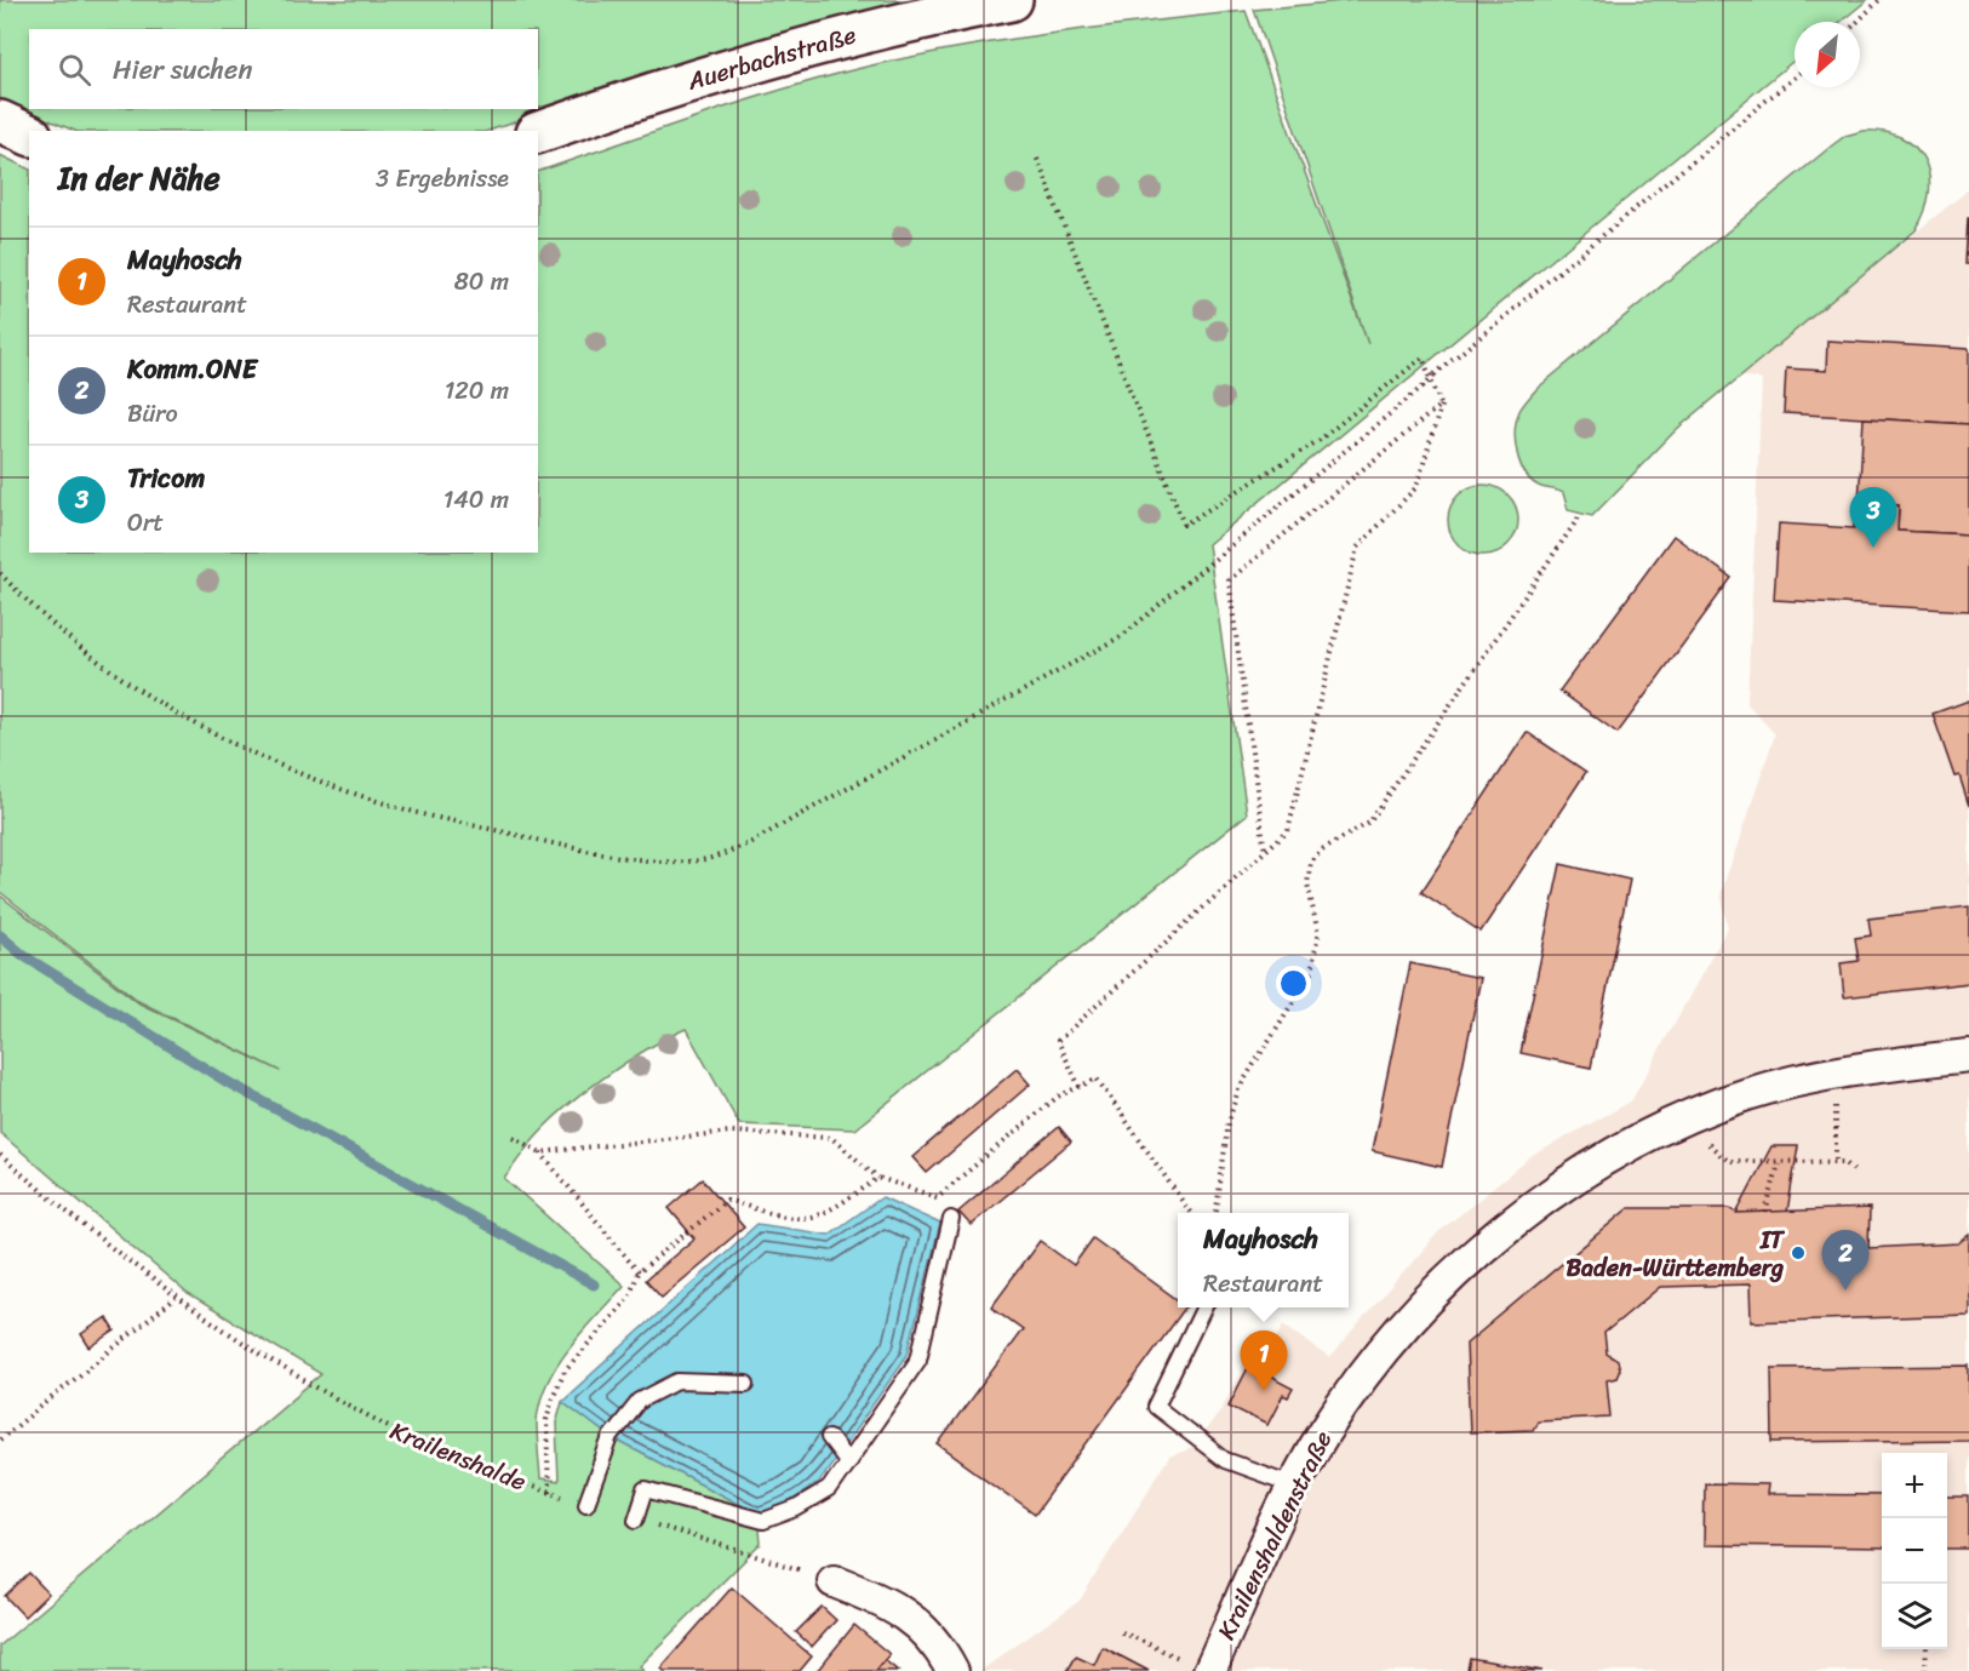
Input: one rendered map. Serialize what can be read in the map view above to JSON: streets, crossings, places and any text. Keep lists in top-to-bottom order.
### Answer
{
  "streets": {
    "main road": ["Auerbachstraße"],
    "street": ["Krailenshaldenstraße"],
    "path": ["Krailenshalde"]
  },
  "places": ["IT Baden-Württemberg"],
  "north": "bottom left",
  "page": {
    "search": "Hier suchen",
    "heading": ["In der Nähe", "3 Ergebnisse"],
    "list": [
      {
        "mark": "1",
        "name": "Mayhosch",
        "note": "Restaurant",
        "value": "80 m"
      },
      {
        "mark": "2",
        "name": "Komm.ONE",
        "note": "Büro",
        "value": "120 m"
      },
      {
        "mark": "3",
        "name": "Tricom",
        "note": "Ort",
        "value": "140 m"
      }
    ],
    "pins": ["3", "2", "1"],
    "popup": ["Mayhosch", "Restaurant"],
    "map_buttons": ["+", "−"]
  }
}
